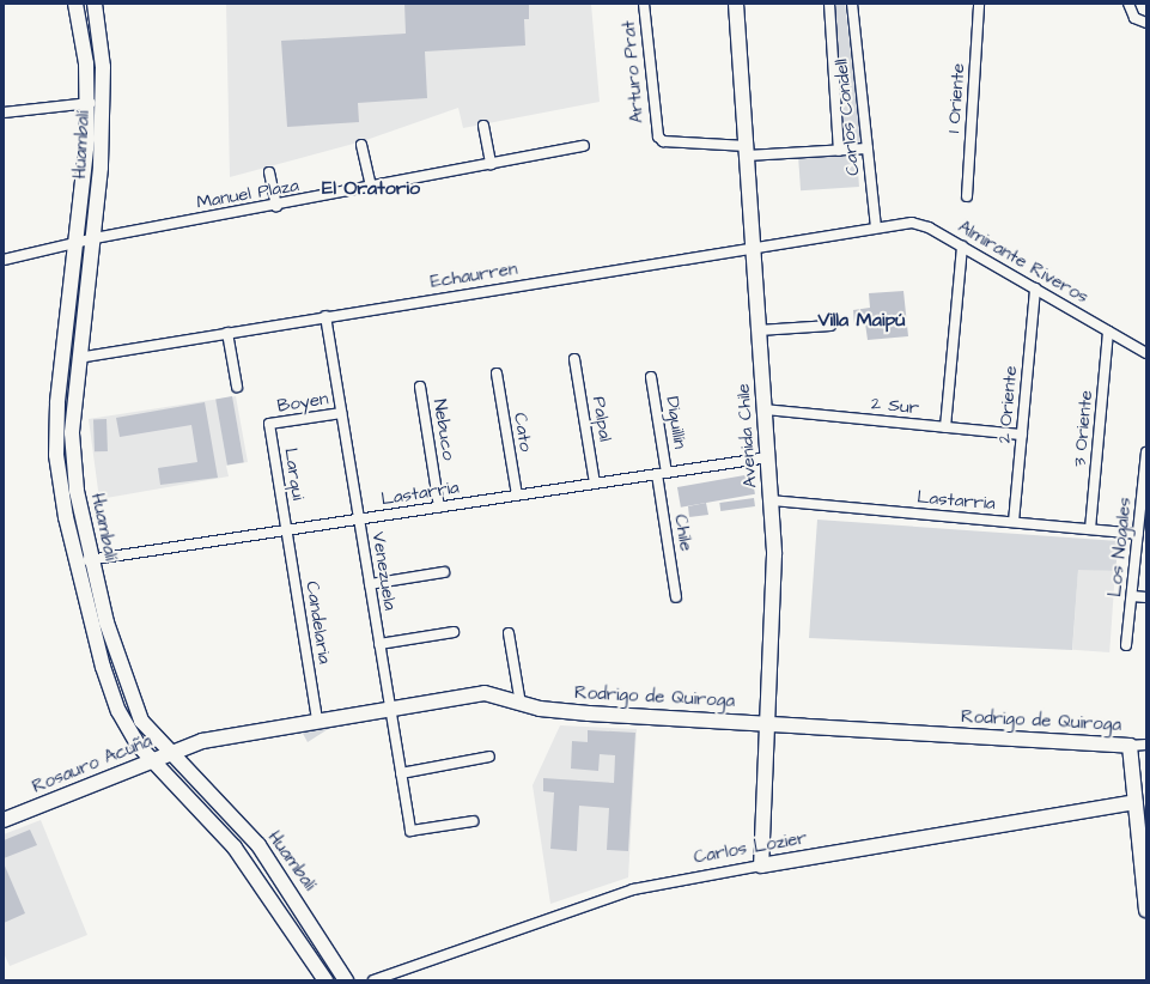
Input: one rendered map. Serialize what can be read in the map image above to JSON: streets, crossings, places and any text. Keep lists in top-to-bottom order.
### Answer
{
  "streets": {
    "street": [
      "Arturo Prat",
      "1 Oriente",
      "Carlos Condell",
      "Huambalí",
      "Manuel Plaza",
      "Almirante Riveros",
      "Echaurren",
      "Boyen",
      "2 Oriente",
      "2 Sur",
      "Palpal",
      "Diguillín",
      "3 Oriente",
      "Nebuco",
      "Cato",
      "Avenida Chile",
      "Larqui",
      "Lastarria",
      "Chile",
      "Los Nogales",
      "Venezuela",
      "Candelaria",
      "Rodrigo de Quiroga",
      "Rosauro Acuña",
      "Carlos Lozier"
    ]
  },
  "crossings": [
    ["Arturo Prat", "Avenida Chile"],
    ["Carlos Condell", "Almirante Riveros"],
    ["Carlos Condell", "Echaurren"],
    ["Huambalí", "Manuel Plaza"],
    ["Huambalí", "Echaurren"],
    ["Huambalí", "Lastarria"],
    ["Huambalí", "Rodrigo de Quiroga"],
    ["Huambalí", "Rosauro Acuña"],
    ["Almirante Riveros", "Echaurren"],
    ["Almirante Riveros", "2 Oriente"],
    ["Almirante Riveros", "3 Oriente"],
    ["Echaurren", "Avenida Chile"],
    ["Echaurren", "Venezuela"],
    ["Boyen", "Larqui"],
    ["Boyen", "Venezuela"],
    ["2 Oriente", "2 Sur"],
    ["2 Oriente", "Lastarria"],
    ["2 Sur", "Avenida Chile"],
    ["Palpal", "Lastarria"],
    ["Diguillín", "Lastarria"],
    ["Diguillín", "Chile"],
    ["3 Oriente", "Lastarria"],
    ["Nebuco", "Lastarria"],
    ["Cato", "Lastarria"],
    ["Avenida Chile", "Lastarria"],
    ["Avenida Chile", "Rodrigo de Quiroga"],
    ["Avenida Chile", "Carlos Lozier"],
    ["Larqui", "Lastarria"],
    ["Larqui", "Candelaria"],
    ["Lastarria", "Chile"],
    ["Lastarria", "Los Nogales"],
    ["Lastarria", "Venezuela"],
    ["Lastarria", "Candelaria"],
    ["Venezuela", "Rodrigo de Quiroga"],
    ["Candelaria", "Rodrigo de Quiroga"],
    ["Rodrigo de Quiroga", "Rosauro Acuña"]
  ],
  "districts": ["El Oratorio", "Villa Maipú"]
}
